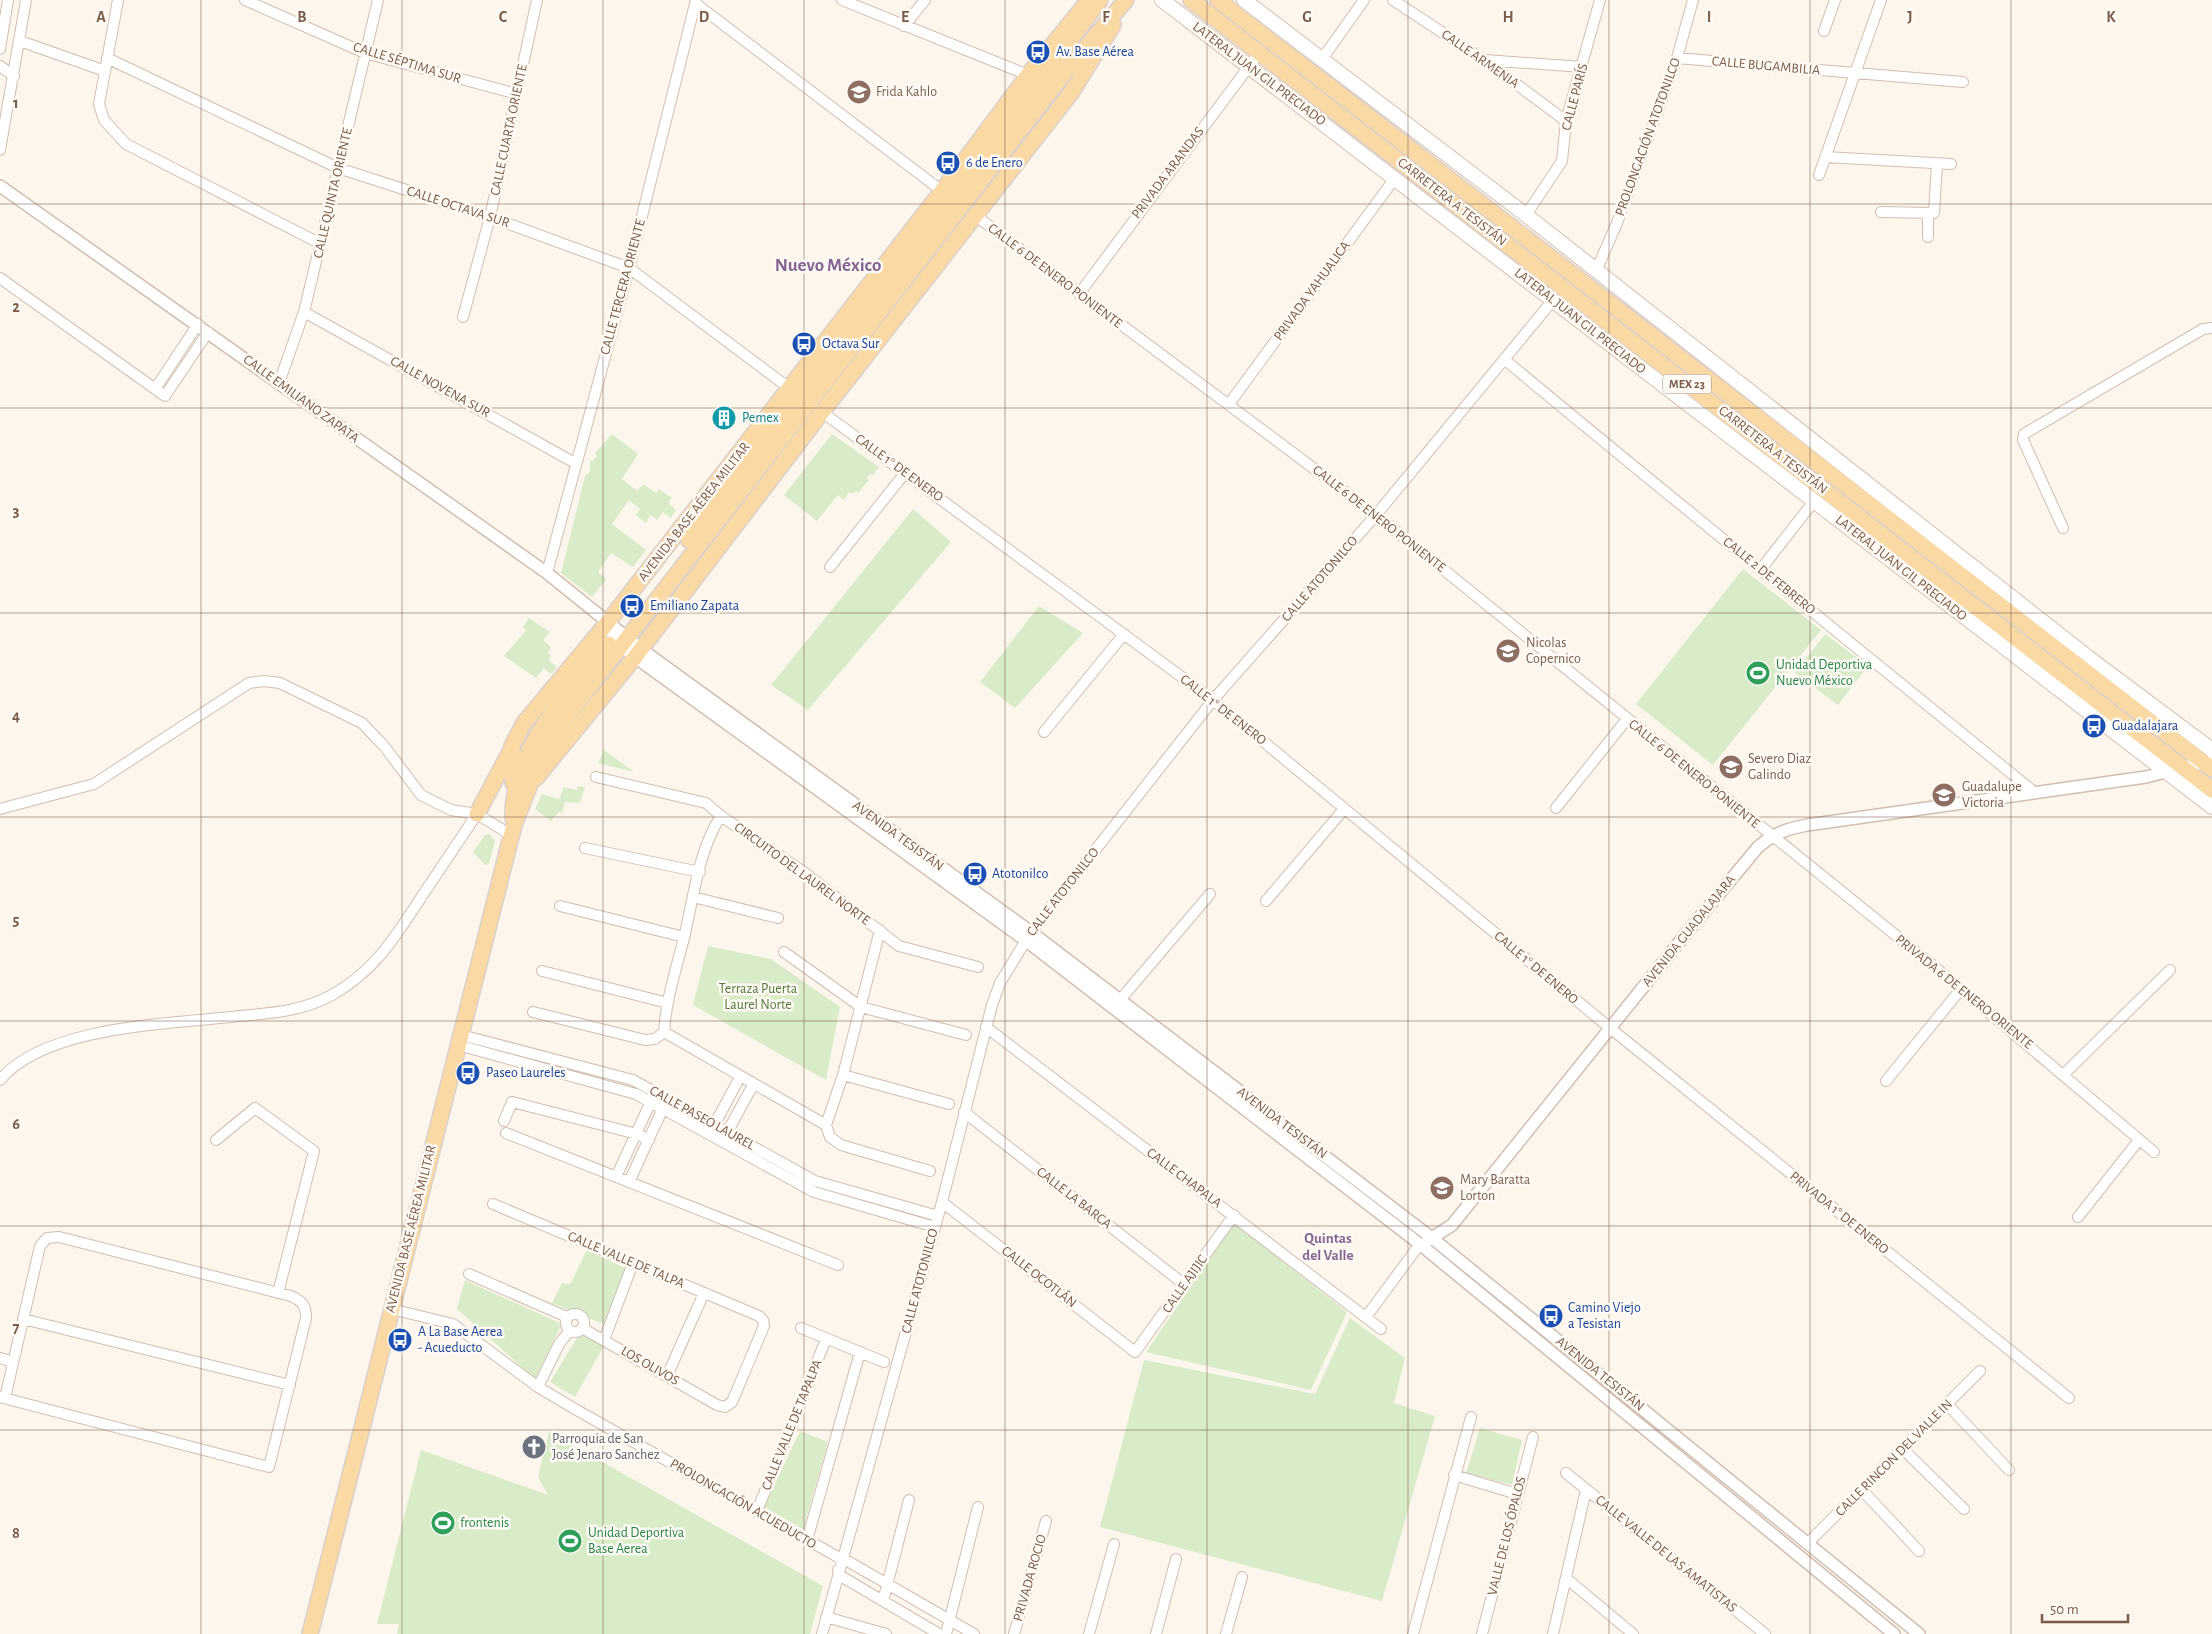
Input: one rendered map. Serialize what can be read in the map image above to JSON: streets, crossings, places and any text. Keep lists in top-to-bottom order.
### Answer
{
  "streets": {
    "main road": [
      "LATERAL JUAN GIL PRECIADO",
      "CARRETERA A TESISTÁN",
      "MEX 23",
      "AVENIDA BASE AÉREA MILITAR"
    ],
    "street": [
      "CALLE ARMENIA",
      "CALLE SÉPTIMA SUR",
      "CALLE BUGAMBILIA",
      "CALLE PARÍS",
      "CALLE CUARTA ORIENTE",
      "PROLONGACIÓN ATOTONILCO",
      "PRIVADA ARANDAS",
      "CALLE QUINTA ORIENTE",
      "CALLE OCTAVA SUR",
      "CALLE 6 DE ENERO PONIENTE",
      "CALLE TERCERA ORIENTE",
      "PRIVADA YAHUALICA",
      "CALLE NOVENA SUR",
      "CALLE EMILIANO ZAPATA",
      "CALLE 1° DE ENERO",
      "CALLE 2 DE FEBRERO",
      "CALLE ATOTONILCO",
      "AVENIDA TESISTÁN",
      "CIRCUITO DEL LAUREL NORTE",
      "AVENIDA GUADALAJARA",
      "PRIVADA 6 DE ENERO ORIENTE",
      "CALLE PASEO LAUREL",
      "CALLE CHAPALA",
      "CALLE LA BARCA",
      "PRIVADA 1° DE ENERO",
      "CALLE VALLE DE TALPA",
      "CALLE OCOTLÁN",
      "CALLE AJIJIC",
      "LOS OLIVOS",
      "CALLE VALLE DE TAPALPA",
      "CALLE RINCON DEL VALLE IN",
      "PROLONGACIÓN ACUEDUCTO",
      "VALLE DE LOS ÓPALOS",
      "CALLE VALLE DE LAS AMATISTAS",
      "PRIVADA ROCIO"
    ]
  },
  "crossings": [
    ["CALLE ARMENIA", "CALLE PARÍS"],
    ["CALLE SÉPTIMA SUR", "CALLE CUARTA ORIENTE"],
    ["CALLE SÉPTIMA SUR", "CALLE QUINTA ORIENTE"],
    ["CALLE BUGAMBILIA", "PROLONGACIÓN ATOTONILCO"],
    ["LATERAL JUAN GIL PRECIADO", "PRIVADA ARANDAS"],
    ["LATERAL JUAN GIL PRECIADO", "CARRETERA A TESISTÁN"],
    ["LATERAL JUAN GIL PRECIADO", "PRIVADA YAHUALICA"],
    ["LATERAL JUAN GIL PRECIADO", "CALLE ATOTONILCO"],
    ["LATERAL JUAN GIL PRECIADO", "AVENIDA GUADALAJARA"],
    ["CALLE CUARTA ORIENTE", "CALLE OCTAVA SUR"],
    ["PRIVADA ARANDAS", "CARRETERA A TESISTÁN"],
    ["PRIVADA ARANDAS", "CALLE 6 DE ENERO PONIENTE"],
    ["CALLE QUINTA ORIENTE", "CALLE OCTAVA SUR"],
    ["CALLE QUINTA ORIENTE", "CALLE NOVENA SUR"],
    ["CALLE QUINTA ORIENTE", "CALLE EMILIANO ZAPATA"],
    ["CARRETERA A TESISTÁN", "AVENIDA GUADALAJARA"],
    ["CALLE OCTAVA SUR", "CALLE TERCERA ORIENTE"],
    ["CALLE OCTAVA SUR", "AVENIDA BASE AÉREA MILITAR"],
    ["CALLE 6 DE ENERO PONIENTE", "PRIVADA YAHUALICA"],
    ["CALLE 6 DE ENERO PONIENTE", "AVENIDA BASE AÉREA MILITAR"],
    ["CALLE 6 DE ENERO PONIENTE", "CALLE ATOTONILCO"],
    ["CALLE 6 DE ENERO PONIENTE", "AVENIDA GUADALAJARA"],
    ["CALLE 6 DE ENERO PONIENTE", "PRIVADA 6 DE ENERO ORIENTE"],
    ["CALLE TERCERA ORIENTE", "CALLE NOVENA SUR"],
    ["CALLE TERCERA ORIENTE", "CALLE EMILIANO ZAPATA"],
    ["CALLE EMILIANO ZAPATA", "AVENIDA BASE AÉREA MILITAR"],
    ["CALLE EMILIANO ZAPATA", "AVENIDA TESISTÁN"],
    ["CALLE 1° DE ENERO", "AVENIDA BASE AÉREA MILITAR"],
    ["CALLE 1° DE ENERO", "CALLE ATOTONILCO"],
    ["CALLE 1° DE ENERO", "AVENIDA GUADALAJARA"],
    ["CALLE 1° DE ENERO", "PRIVADA 1° DE ENERO"],
    ["AVENIDA BASE AÉREA MILITAR", "AVENIDA TESISTÁN"],
    ["AVENIDA BASE AÉREA MILITAR", "CALLE PASEO LAUREL"],
    ["AVENIDA BASE AÉREA MILITAR", "PROLONGACIÓN ACUEDUCTO"],
    ["CALLE 2 DE FEBRERO", "CALLE ATOTONILCO"],
    ["CALLE 2 DE FEBRERO", "AVENIDA GUADALAJARA"],
    ["CALLE ATOTONILCO", "AVENIDA TESISTÁN"],
    ["CALLE ATOTONILCO", "CALLE PASEO LAUREL"],
    ["CALLE ATOTONILCO", "CALLE CHAPALA"],
    ["CALLE ATOTONILCO", "CALLE LA BARCA"],
    ["CALLE ATOTONILCO", "CALLE OCOTLÁN"],
    ["CALLE ATOTONILCO", "PROLONGACIÓN ACUEDUCTO"],
    ["AVENIDA TESISTÁN", "AVENIDA GUADALAJARA"],
    ["AVENIDA TESISTÁN", "CALLE RINCON DEL VALLE IN"],
    ["AVENIDA GUADALAJARA", "PRIVADA 6 DE ENERO ORIENTE"],
    ["AVENIDA GUADALAJARA", "CALLE CHAPALA"],
    ["AVENIDA GUADALAJARA", "PRIVADA 1° DE ENERO"],
    ["CALLE CHAPALA", "CALLE AJIJIC"],
    ["CALLE LA BARCA", "CALLE AJIJIC"],
    ["CALLE VALLE DE TALPA", "LOS OLIVOS"],
    ["CALLE OCOTLÁN", "CALLE AJIJIC"],
    ["CALLE VALLE DE TAPALPA", "PROLONGACIÓN ACUEDUCTO"]
  ],
  "districts": ["Nuevo México", "Quintas del Valle"],
  "parks": ["Terraza Puerta Laurel Norte"],
  "places": {
    "bus stop": [
      "Av. Base Aérea",
      "6 de Enero",
      "Octava Sur",
      "Emiliano Zapata",
      "Guadalajara",
      "Atotonilco",
      "Paseo Laureles",
      "Camino Viejo a Tesistan",
      "A La Base Aerea - Acueducto"
    ],
    "school or university": [
      "Frida Kahlo",
      "Nicolas Copernico",
      "Severo Diaz Galindo",
      "Guadalupe Victoria",
      "Mary Baratta Lorton"
    ],
    "building": ["Pemex"],
    "sports": ["Unidad Deportiva Nuevo México", "frontenis", "Unidad Deportiva Base Aerea"],
    "church": ["Parroquia de San José Jenaro Sanchez"]
  },
  "scale_bar": "50 m",
  "grid": {
    "columns": [
      "A",
      "B",
      "C",
      "D",
      "E",
      "F",
      "G",
      "H",
      "I",
      "J",
      "K"
    ],
    "rows": [
      "1",
      "2",
      "3",
      "4",
      "5",
      "6",
      "7",
      "8"
    ]
  }
}
